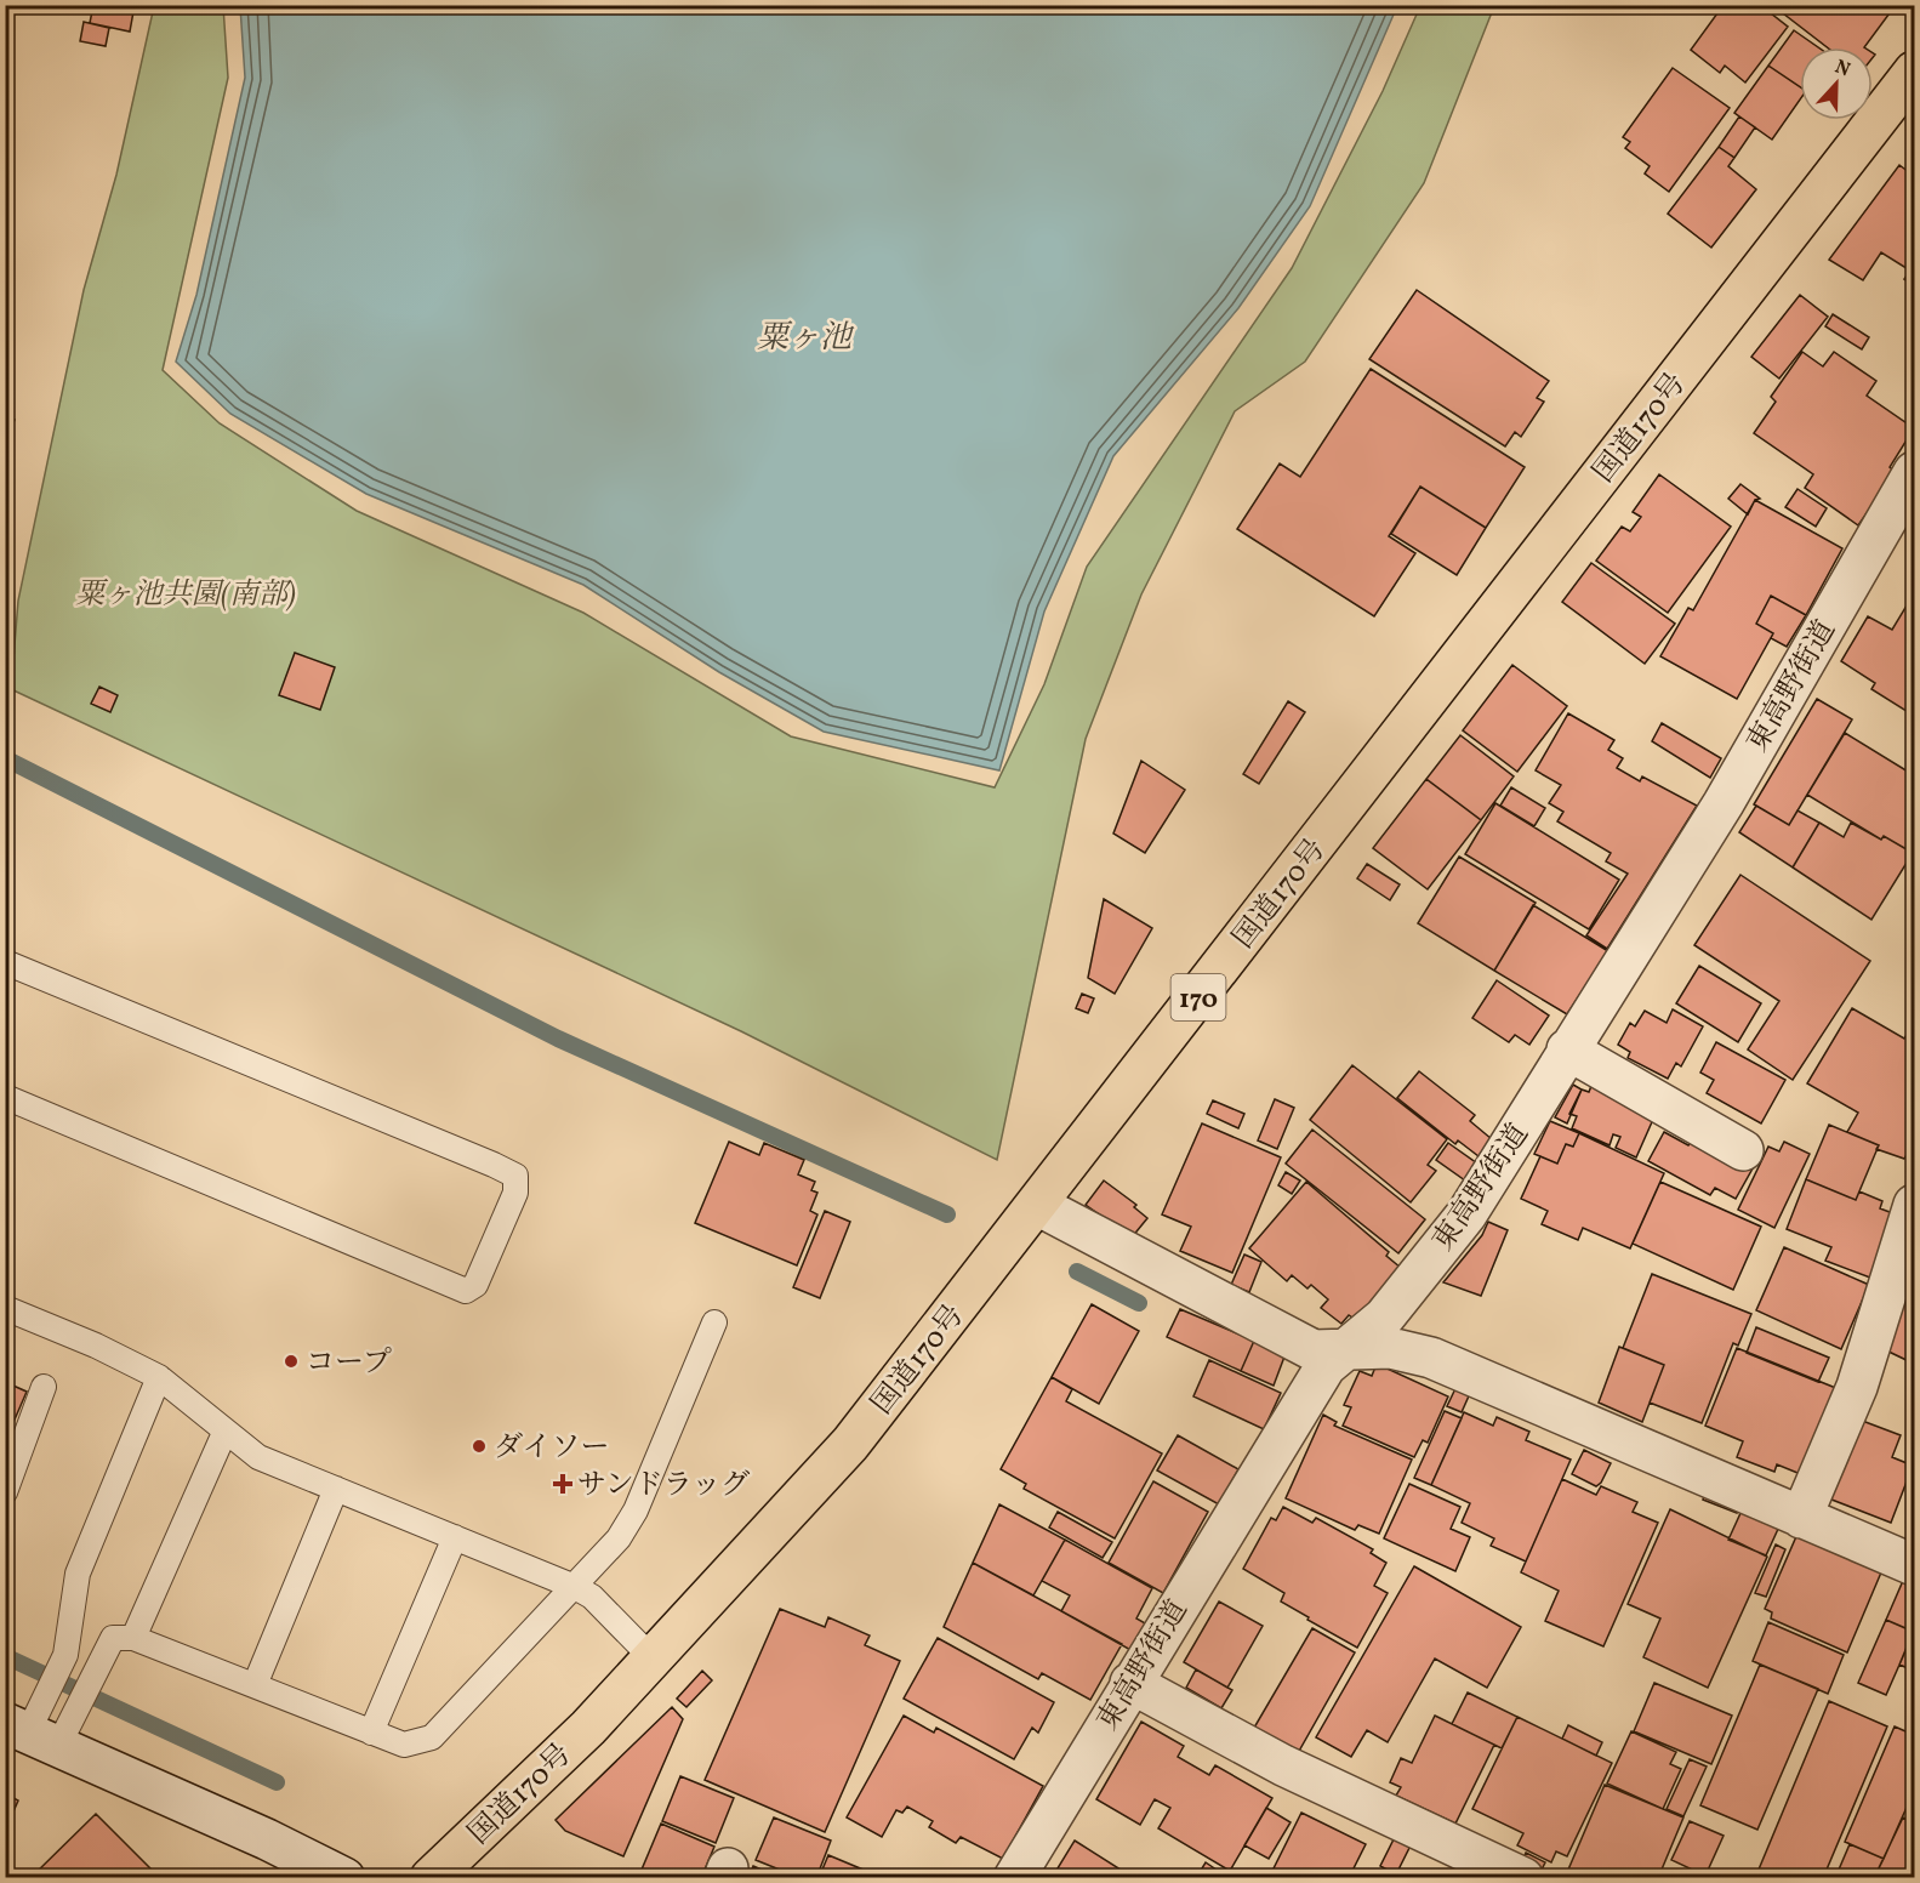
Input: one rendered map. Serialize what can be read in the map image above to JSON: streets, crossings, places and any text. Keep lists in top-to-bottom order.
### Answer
{
  "streets": {
    "highway": ["国道170号", "170"],
    "street": ["東高野街道"]
  },
  "water": ["粟ヶ池"],
  "parks": ["粟ヶ池共園(南部)"],
  "places": {
    "other": ["コープ", "ダイソー"],
    "health": ["サンドラッグ"]
  },
  "north": "top"
}
